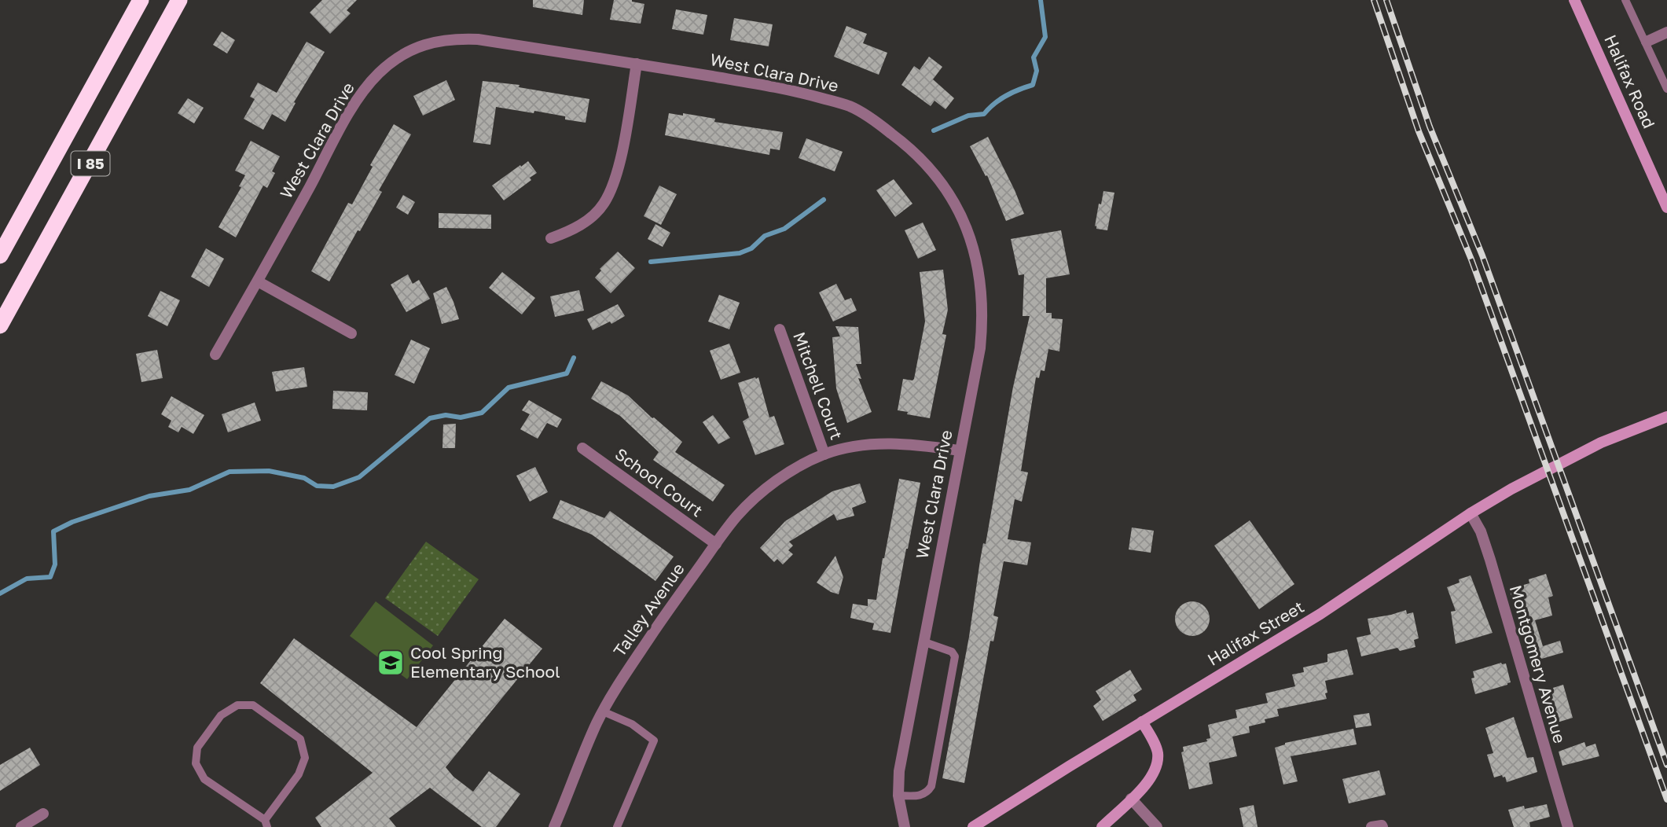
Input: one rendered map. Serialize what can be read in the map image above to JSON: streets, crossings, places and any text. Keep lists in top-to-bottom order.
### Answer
{
  "streets": {
    "highway": ["I 85"],
    "main road": ["Halifax Road", "Halifax Street"],
    "street": [
      "West Clara Drive",
      "Mitchell Court",
      "School Court",
      "Talley Avenue",
      "Montgomery Avenue"
    ]
  },
  "crossings": [
    ["West Clara Drive", "Talley Avenue"],
    ["Mitchell Court", "Talley Avenue"],
    ["School Court", "Talley Avenue"],
    ["Halifax Street", "Montgomery Avenue"]
  ],
  "places": {
    "school or university": ["Cool Spring Elementary School"]
  }
}
